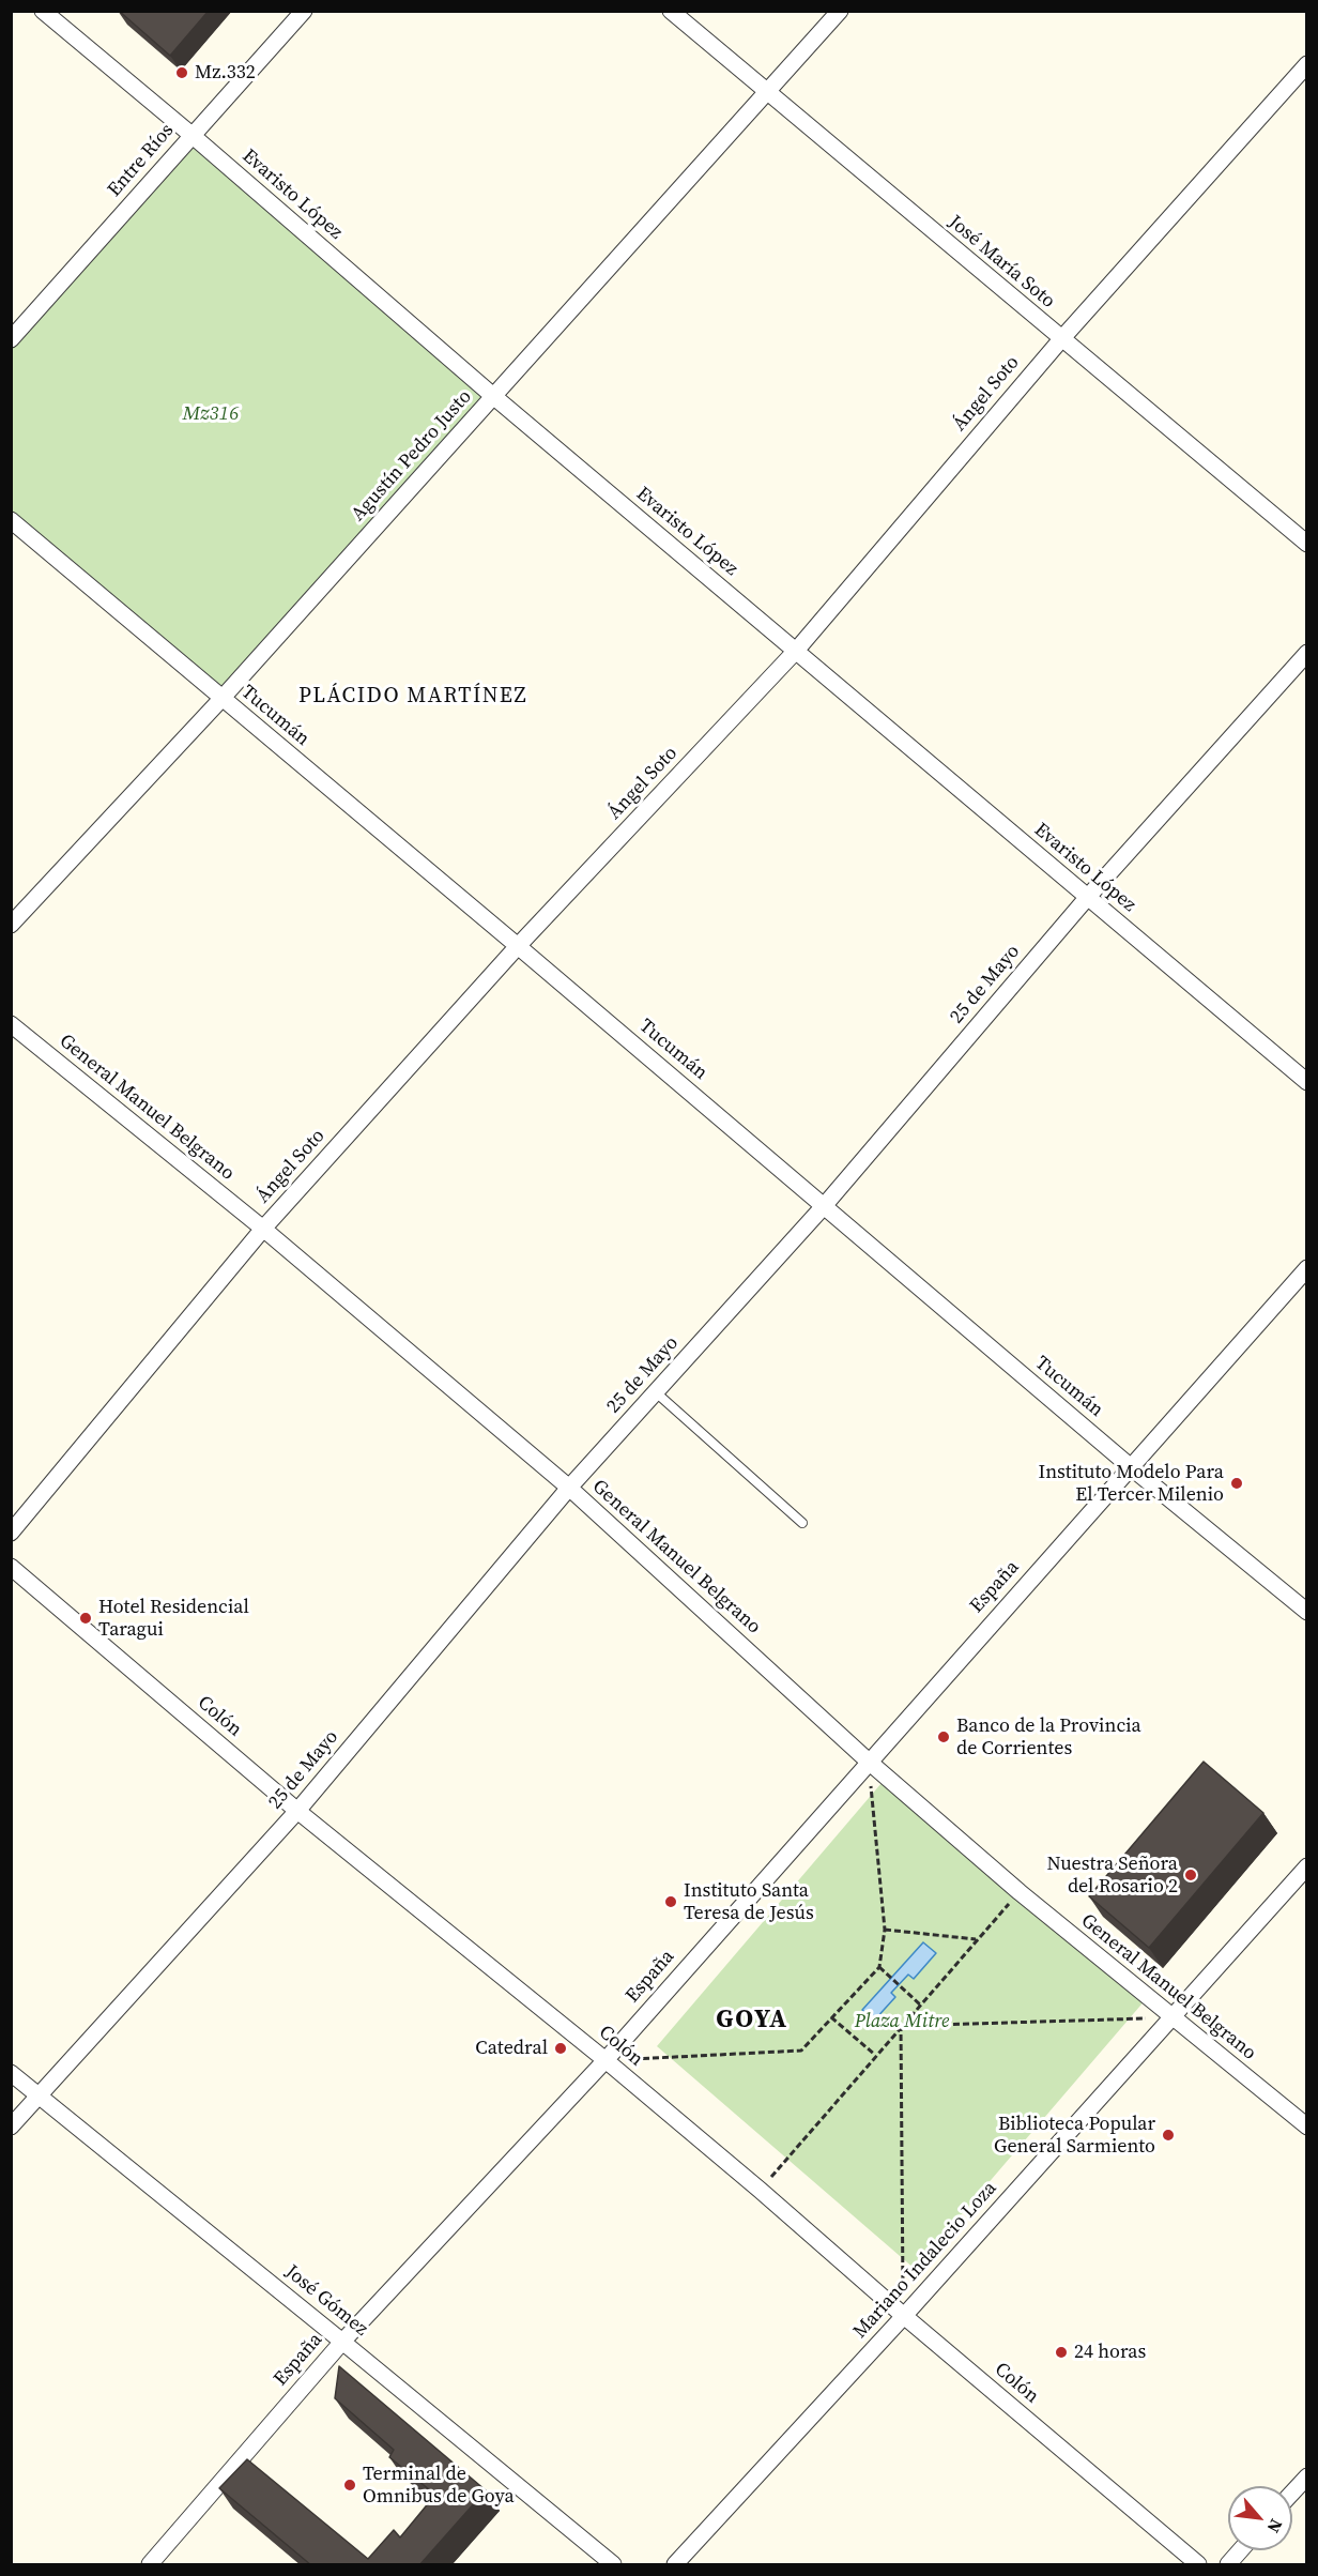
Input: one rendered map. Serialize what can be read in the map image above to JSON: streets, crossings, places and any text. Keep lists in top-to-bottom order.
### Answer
{
  "streets": {
    "street": [
      "Entre Ríos",
      "Evaristo López",
      "José María Soto",
      "Ángel Soto",
      "Agustín Pedro Justo",
      "Tucumán",
      "25 de Mayo",
      "General Manuel Belgrano",
      "España",
      "Colón",
      "Mariano Indalecio Loza",
      "José Gómez"
    ]
  },
  "crossings": [
    ["Entre Ríos", "Evaristo López"],
    ["Evaristo López", "Ángel Soto"],
    ["Evaristo López", "Agustín Pedro Justo"],
    ["Evaristo López", "25 de Mayo"],
    ["José María Soto", "Ángel Soto"],
    ["José María Soto", "Agustín Pedro Justo"],
    ["Ángel Soto", "Tucumán"],
    ["Ángel Soto", "General Manuel Belgrano"],
    ["Agustín Pedro Justo", "Tucumán"],
    ["Tucumán", "25 de Mayo"],
    ["Tucumán", "España"],
    ["25 de Mayo", "General Manuel Belgrano"],
    ["25 de Mayo", "Colón"],
    ["25 de Mayo", "José Gómez"],
    ["General Manuel Belgrano", "España"],
    ["General Manuel Belgrano", "Mariano Indalecio Loza"],
    ["España", "Colón"],
    ["España", "José Gómez"],
    ["Colón", "Mariano Indalecio Loza"]
  ],
  "districts": ["PLÁCIDO MARTÍNEZ", "GOYA"],
  "parks": ["Mz316", "Plaza Mitre"],
  "places": [
    "Mz.332",
    "Instituto Modelo Para El Tercer Milenio",
    "Hotel Residencial Taragui",
    "Banco de la Provincia de Corrientes",
    "Nuestra Señora del Rosario 2",
    "Instituto Santa Teresa de Jesús",
    "Catedral",
    "Biblioteca Popular General Sarmiento",
    "24 horas",
    "Terminal de Omnibus de Goya"
  ],
  "north": "bottom right"
}
